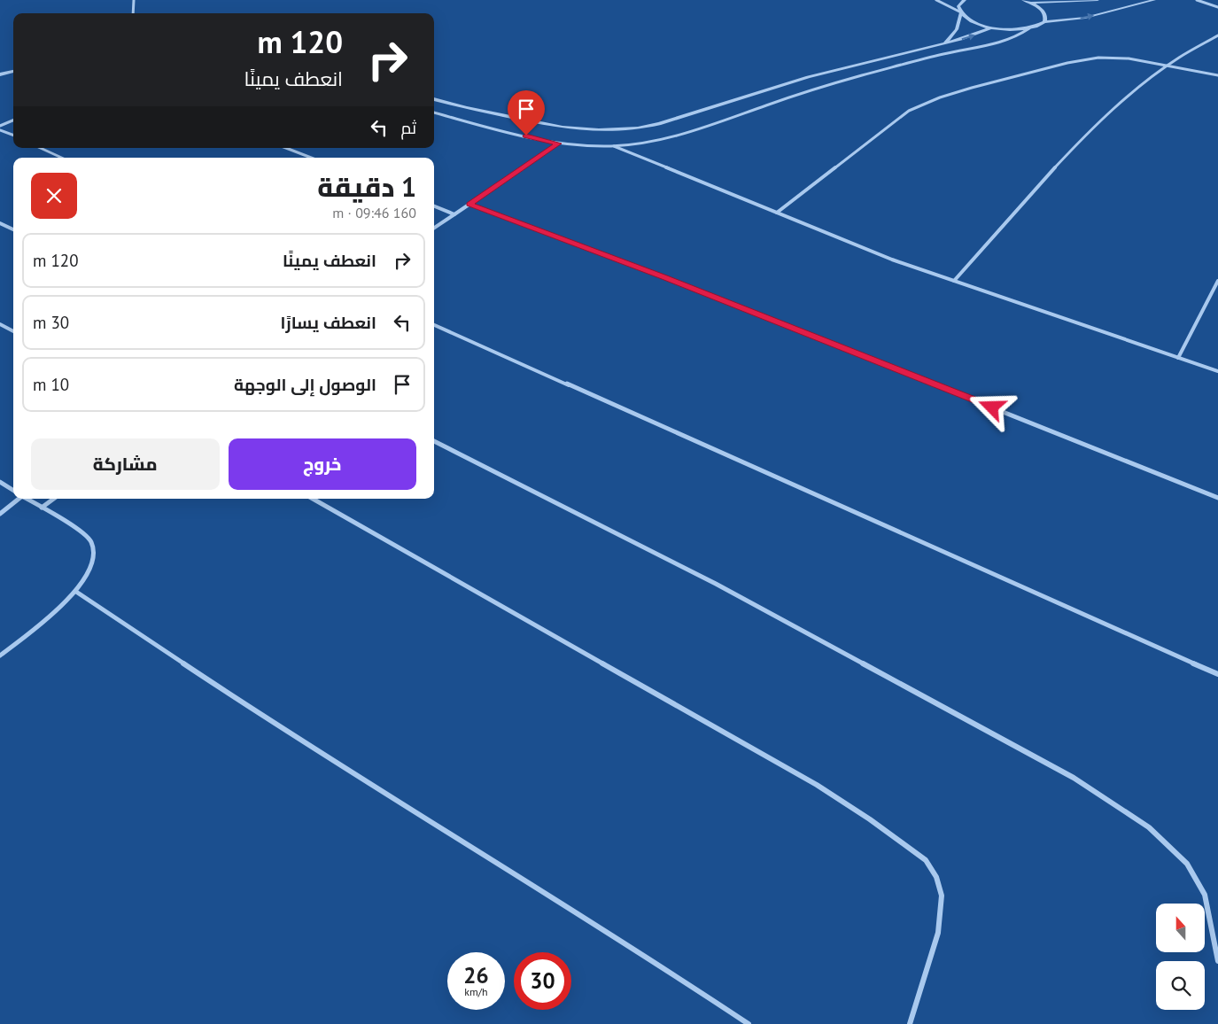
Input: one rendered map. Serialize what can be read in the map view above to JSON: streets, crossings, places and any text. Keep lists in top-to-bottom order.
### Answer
{
  "north": "top",
  "page": {
    "turn": ["120 m", "انعطف يمينًا"],
    "then": "ثم",
    "heading": ["1 دقيقة", "160 m · 09:46"],
    "list": [
      {
        "name": "انعطف يمينًا",
        "value": "120 m"
      },
      {
        "name": "انعطف يسارًا",
        "value": "30 m"
      },
      {
        "name": "الوصول إلى الوجهة",
        "value": "10 m"
      }
    ],
    "buttons": ["خروج", "مشاركة"],
    "speed": "26 km/h",
    "limit": "30"
  }
}
